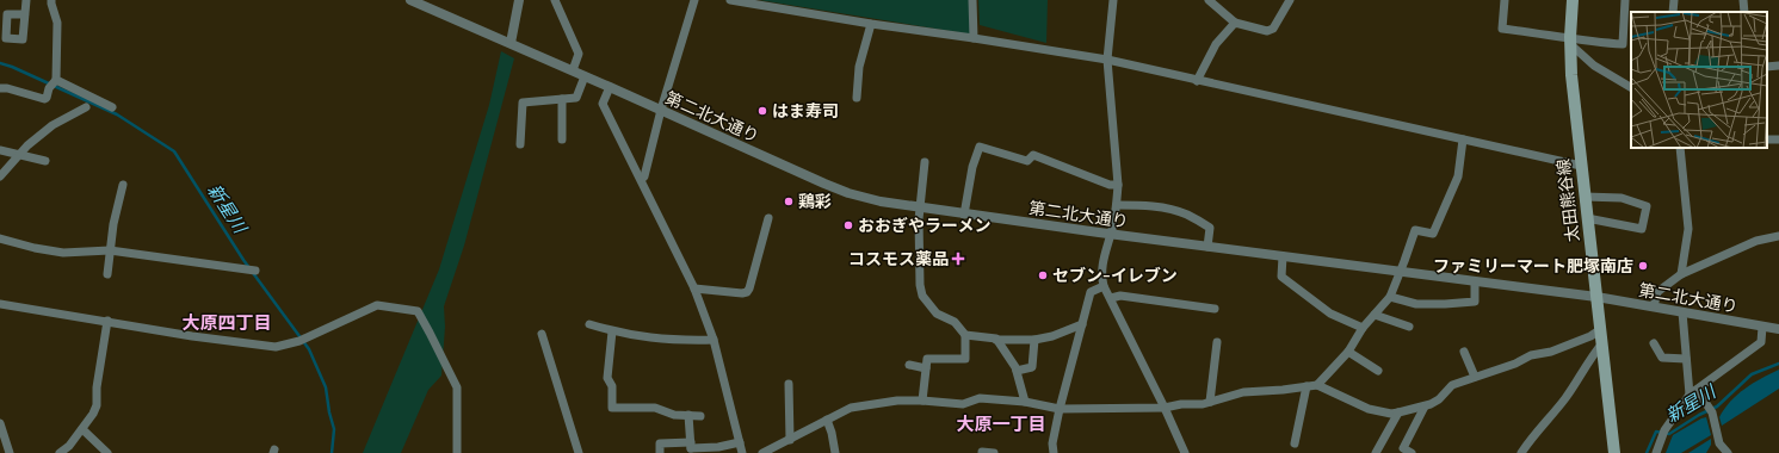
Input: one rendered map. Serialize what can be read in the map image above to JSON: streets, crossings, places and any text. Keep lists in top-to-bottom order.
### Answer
{
  "streets": {
    "main road": ["太田熊谷線"],
    "street": ["第二北大通り"]
  },
  "crossings": [
    ["第二北大通り", "太田熊谷線"]
  ],
  "districts": ["大原四丁目", "大原一丁目"],
  "water": ["新星川"],
  "places": {
    "other": [
      "はま寿司",
      "鶏彩",
      "おおぎやラーメン",
      "ファミリーマート肥塚南店",
      "セブン-イレブン"
    ],
    "health": ["コスモス薬品"]
  }
}
